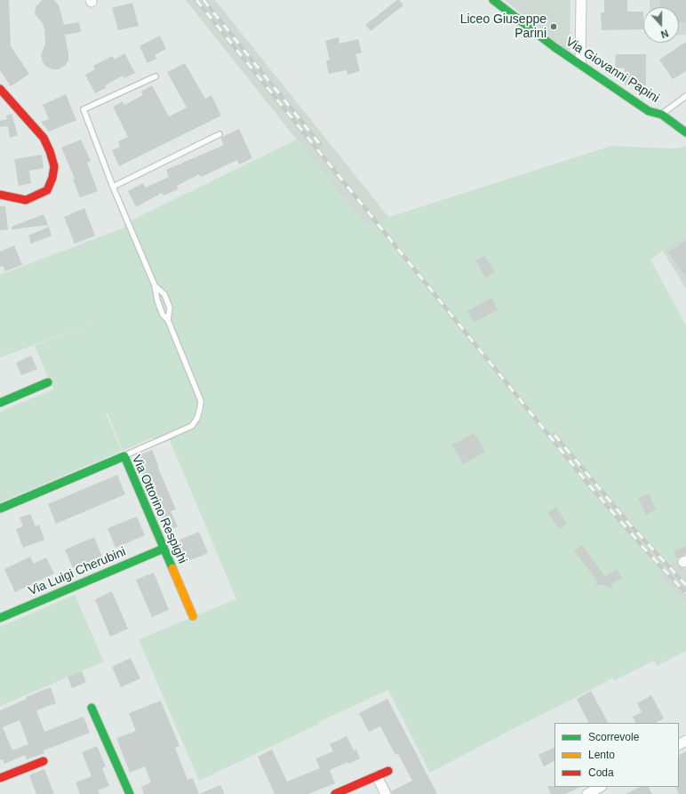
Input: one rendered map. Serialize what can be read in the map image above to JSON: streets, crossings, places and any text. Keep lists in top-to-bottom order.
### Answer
{
  "streets": {
    "street": ["Via Giovanni Papini", "Via Ottorino Respighi", "Via Luigi Cherubini"]
  },
  "crossings": [
    ["Via Ottorino Respighi", "Via Luigi Cherubini"]
  ],
  "places": ["Liceo Giuseppe Parini"],
  "legend": ["Scorrevole", "Lento", "Coda"],
  "north": "bottom"
}
